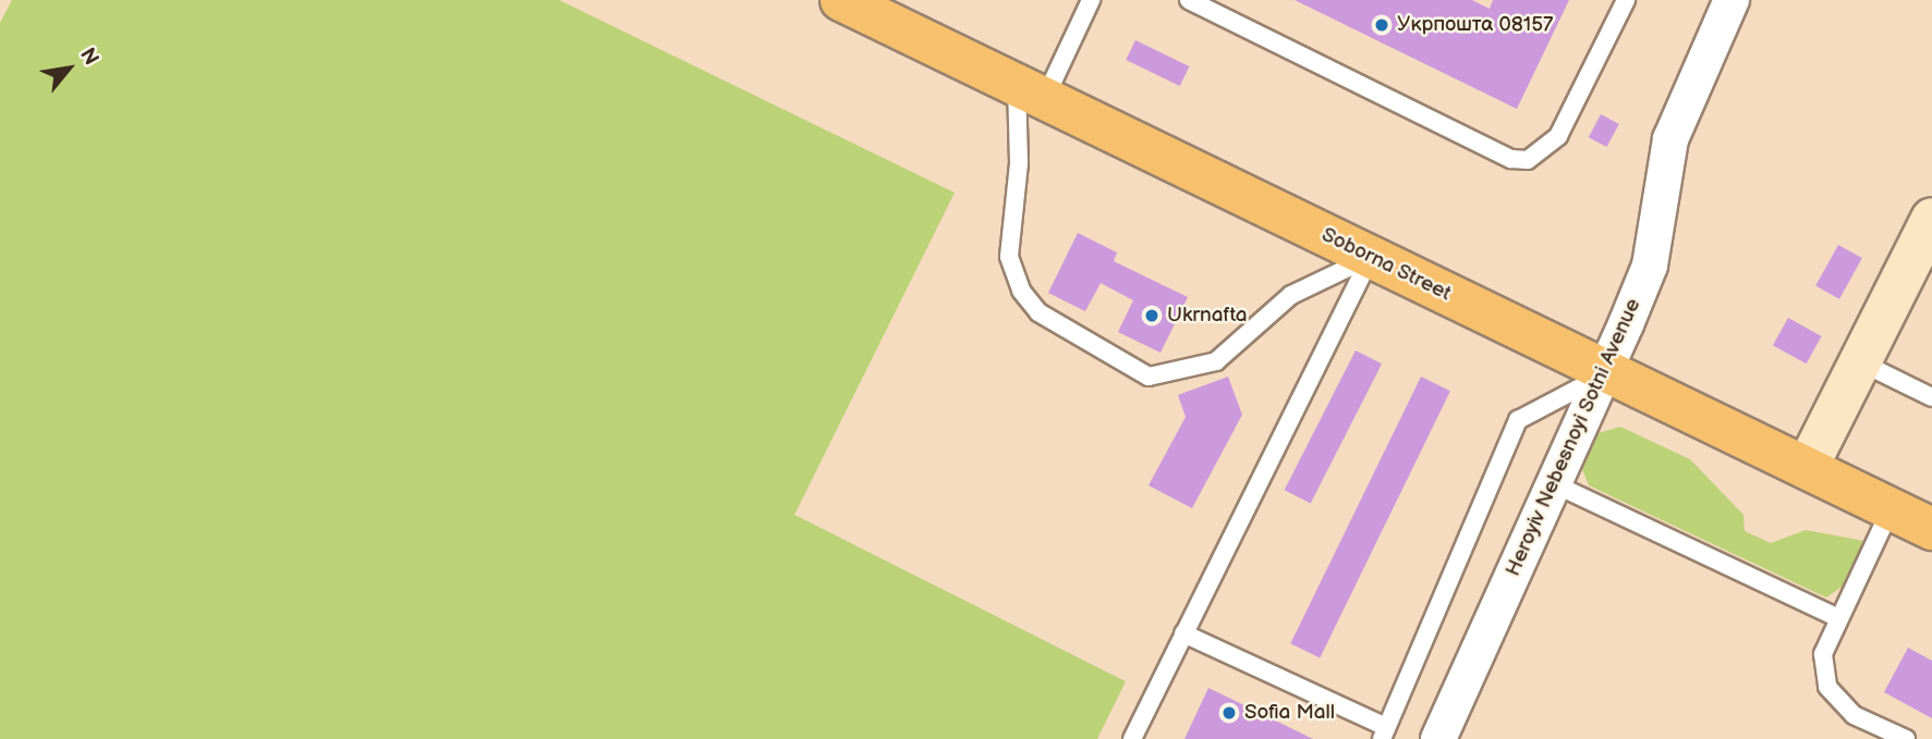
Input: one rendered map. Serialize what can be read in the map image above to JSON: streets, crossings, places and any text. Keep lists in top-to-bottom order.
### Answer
{
  "streets": {
    "main road": ["Soborna Street"],
    "street": ["Heroyiv Nebesnoyi Sotni Avenue"]
  },
  "crossings": [
    ["Soborna Street", "Heroyiv Nebesnoyi Sotni Avenue"]
  ],
  "places": ["Укрпошта 08157", "Ukrnafta", "Sofia Mall"],
  "north": "top right"
}
